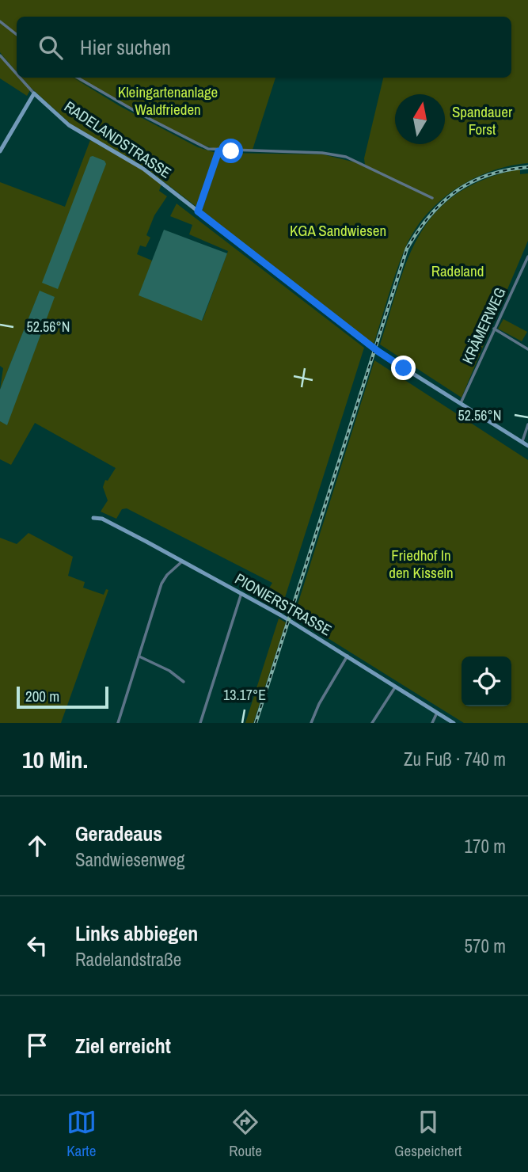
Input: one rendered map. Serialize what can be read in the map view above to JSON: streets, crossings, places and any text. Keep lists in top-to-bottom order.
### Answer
{
  "streets": {
    "street": ["RADELANDSTRASSE", "KRÄMERWEG", "PIONIERSTRASSE"]
  },
  "crossings": [
    ["RADELANDSTRASSE", "KRÄMERWEG"]
  ],
  "parks": [
    "Kleingartenanlage Waldfrieden",
    "Spandauer Forst",
    "KGA Sandwiesen",
    "Radeland",
    "Friedhof In den Kisseln"
  ],
  "scale_bar": "200 m",
  "north": "top",
  "page": {
    "search": "Hier suchen",
    "scale": "200 m",
    "heading": ["10 Min.", "Zu Fuß · 740 m"],
    "list": [
      ["Geradeaus", "Sandwiesenweg", "170 m"],
      ["Links abbiegen", "Radelandstraße", "570 m"],
      "Ziel erreicht"
    ],
    "nav": ["Karte", "Route", "Gespeichert"]
  },
  "coordinates": ["52.56°N", "13.17°E"]
}
